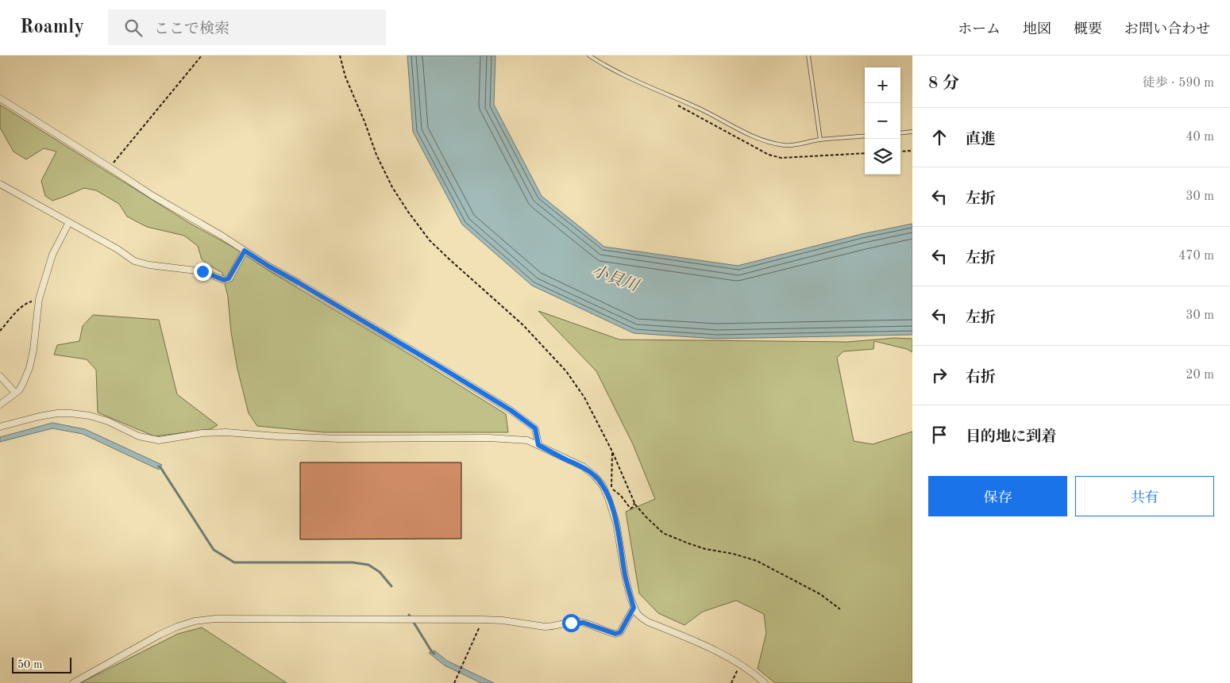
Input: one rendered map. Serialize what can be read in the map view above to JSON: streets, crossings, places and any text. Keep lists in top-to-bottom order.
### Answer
{
  "water": ["小貝川"],
  "scale_bar": "50 m",
  "page": {
    "header": "Roamly",
    "search": "ここで検索",
    "nav": [
      "ホーム",
      "地図",
      "概要",
      "お問い合わせ"
    ],
    "heading": ["8 分", "徒歩 · 590 m"],
    "map_buttons": ["+", "−"],
    "list": [
      ["直進", "40 m"],
      ["左折", "30 m"],
      ["左折", "470 m"],
      ["左折", "30 m"],
      ["右折", "20 m"],
      "目的地に到着"
    ],
    "buttons": ["保存", "共有"],
    "scale": "50 m"
  }
}
